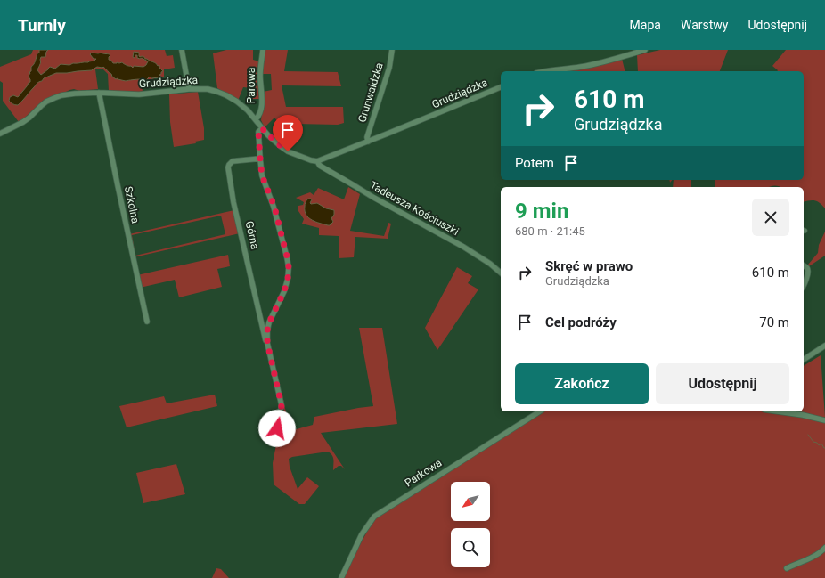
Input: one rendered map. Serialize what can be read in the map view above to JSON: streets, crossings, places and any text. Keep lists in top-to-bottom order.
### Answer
{
  "streets": {
    "street": [
      "Grudziądzka",
      "Parowa",
      "Grunwaldzka",
      "Szkolna",
      "Tadeusza Kościuszki",
      "Górna",
      "Parkowa"
    ]
  },
  "crossings": [
    ["Grudziądzka", "Parowa"],
    ["Grudziądzka", "Grunwaldzka"],
    ["Grudziądzka", "Szkolna"],
    ["Grudziądzka", "Tadeusza Kościuszki"]
  ],
  "north": "bottom left",
  "page": {
    "header": "Turnly",
    "nav": ["Mapa", "Warstwy", "Udostępnij"],
    "turn": ["610 m", "Grudziądzka"],
    "then": "Potem",
    "heading": ["9 min", "680 m · 21:45"],
    "list": [
      {
        "name": "Skręć w prawo",
        "note": "Grudziądzka",
        "value": "610 m"
      },
      {
        "name": "Cel podróży",
        "value": "70 m"
      }
    ],
    "buttons": ["Zakończ", "Udostępnij"]
  }
}
